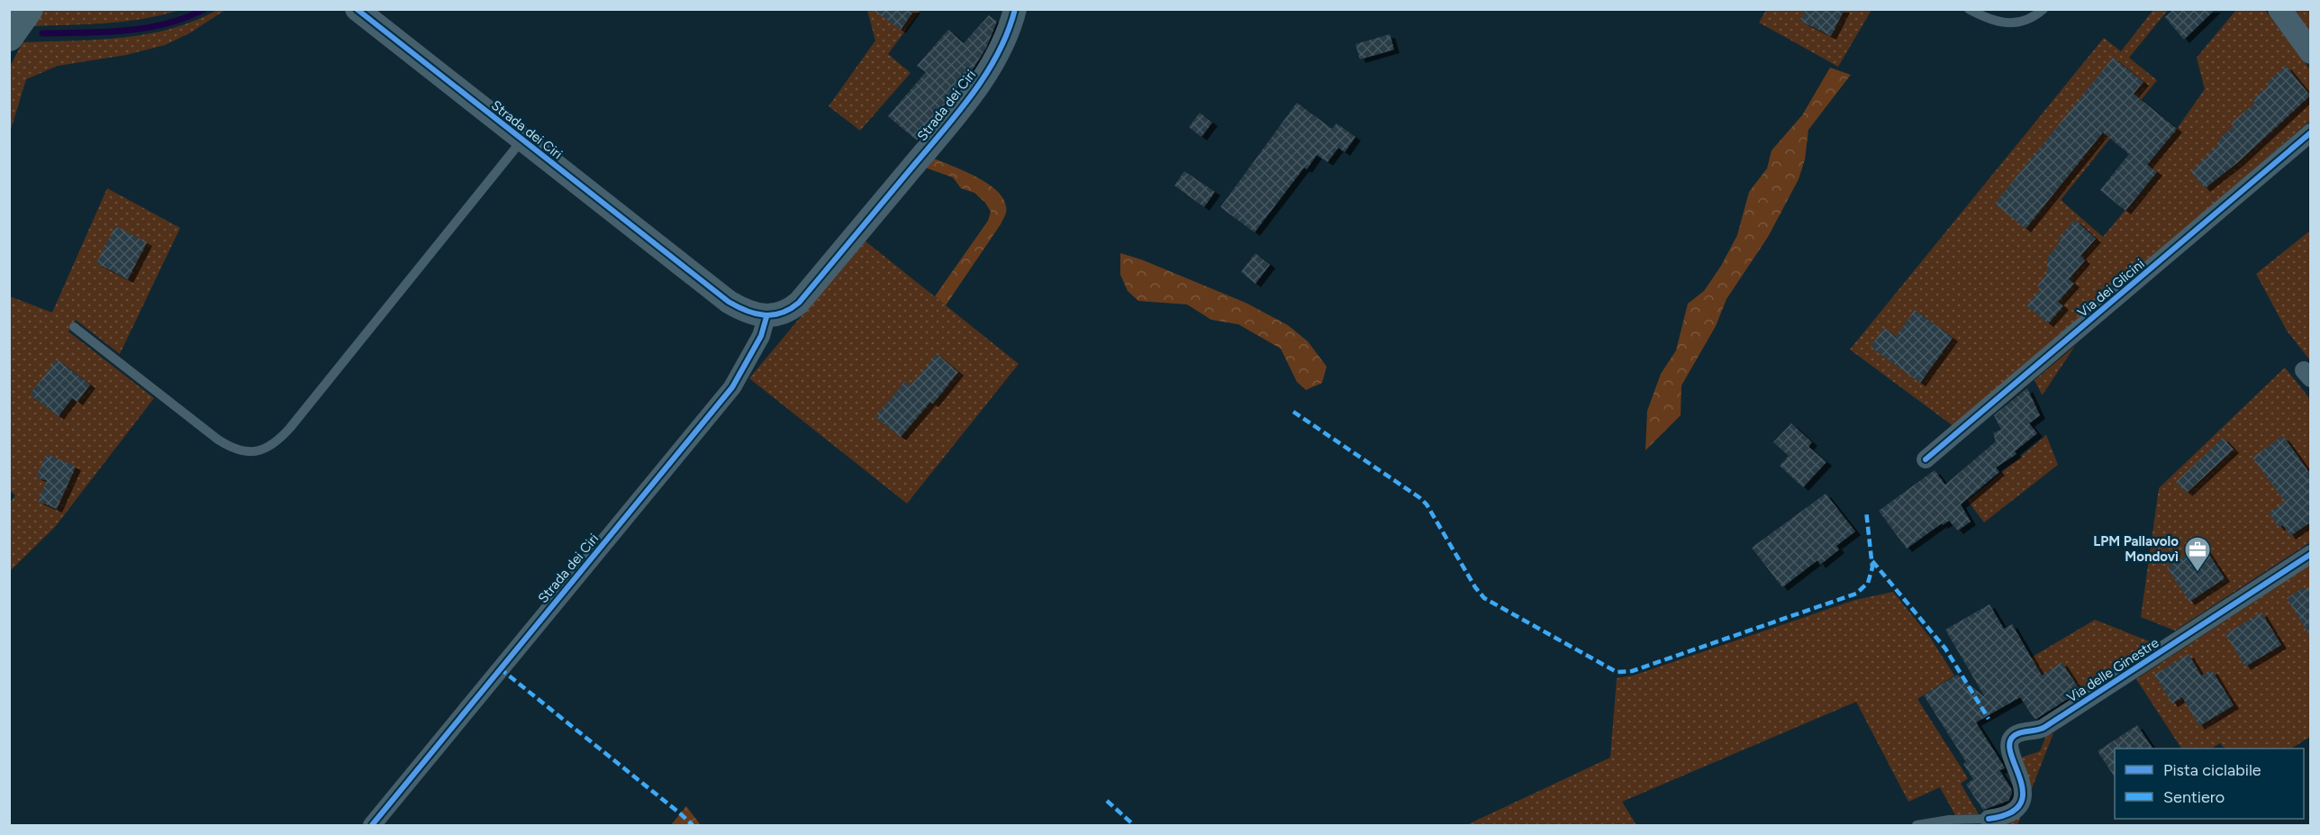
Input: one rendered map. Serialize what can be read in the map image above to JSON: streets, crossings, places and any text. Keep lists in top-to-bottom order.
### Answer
{
  "streets": {
    "street": ["Strada dei Ciri", "Via dei Glicini", "Via delle Ginestre"]
  },
  "places": {
    "office": ["LPM Pallavolo Mondovì"]
  },
  "legend": ["Pista ciclabile", "Sentiero"]
}
